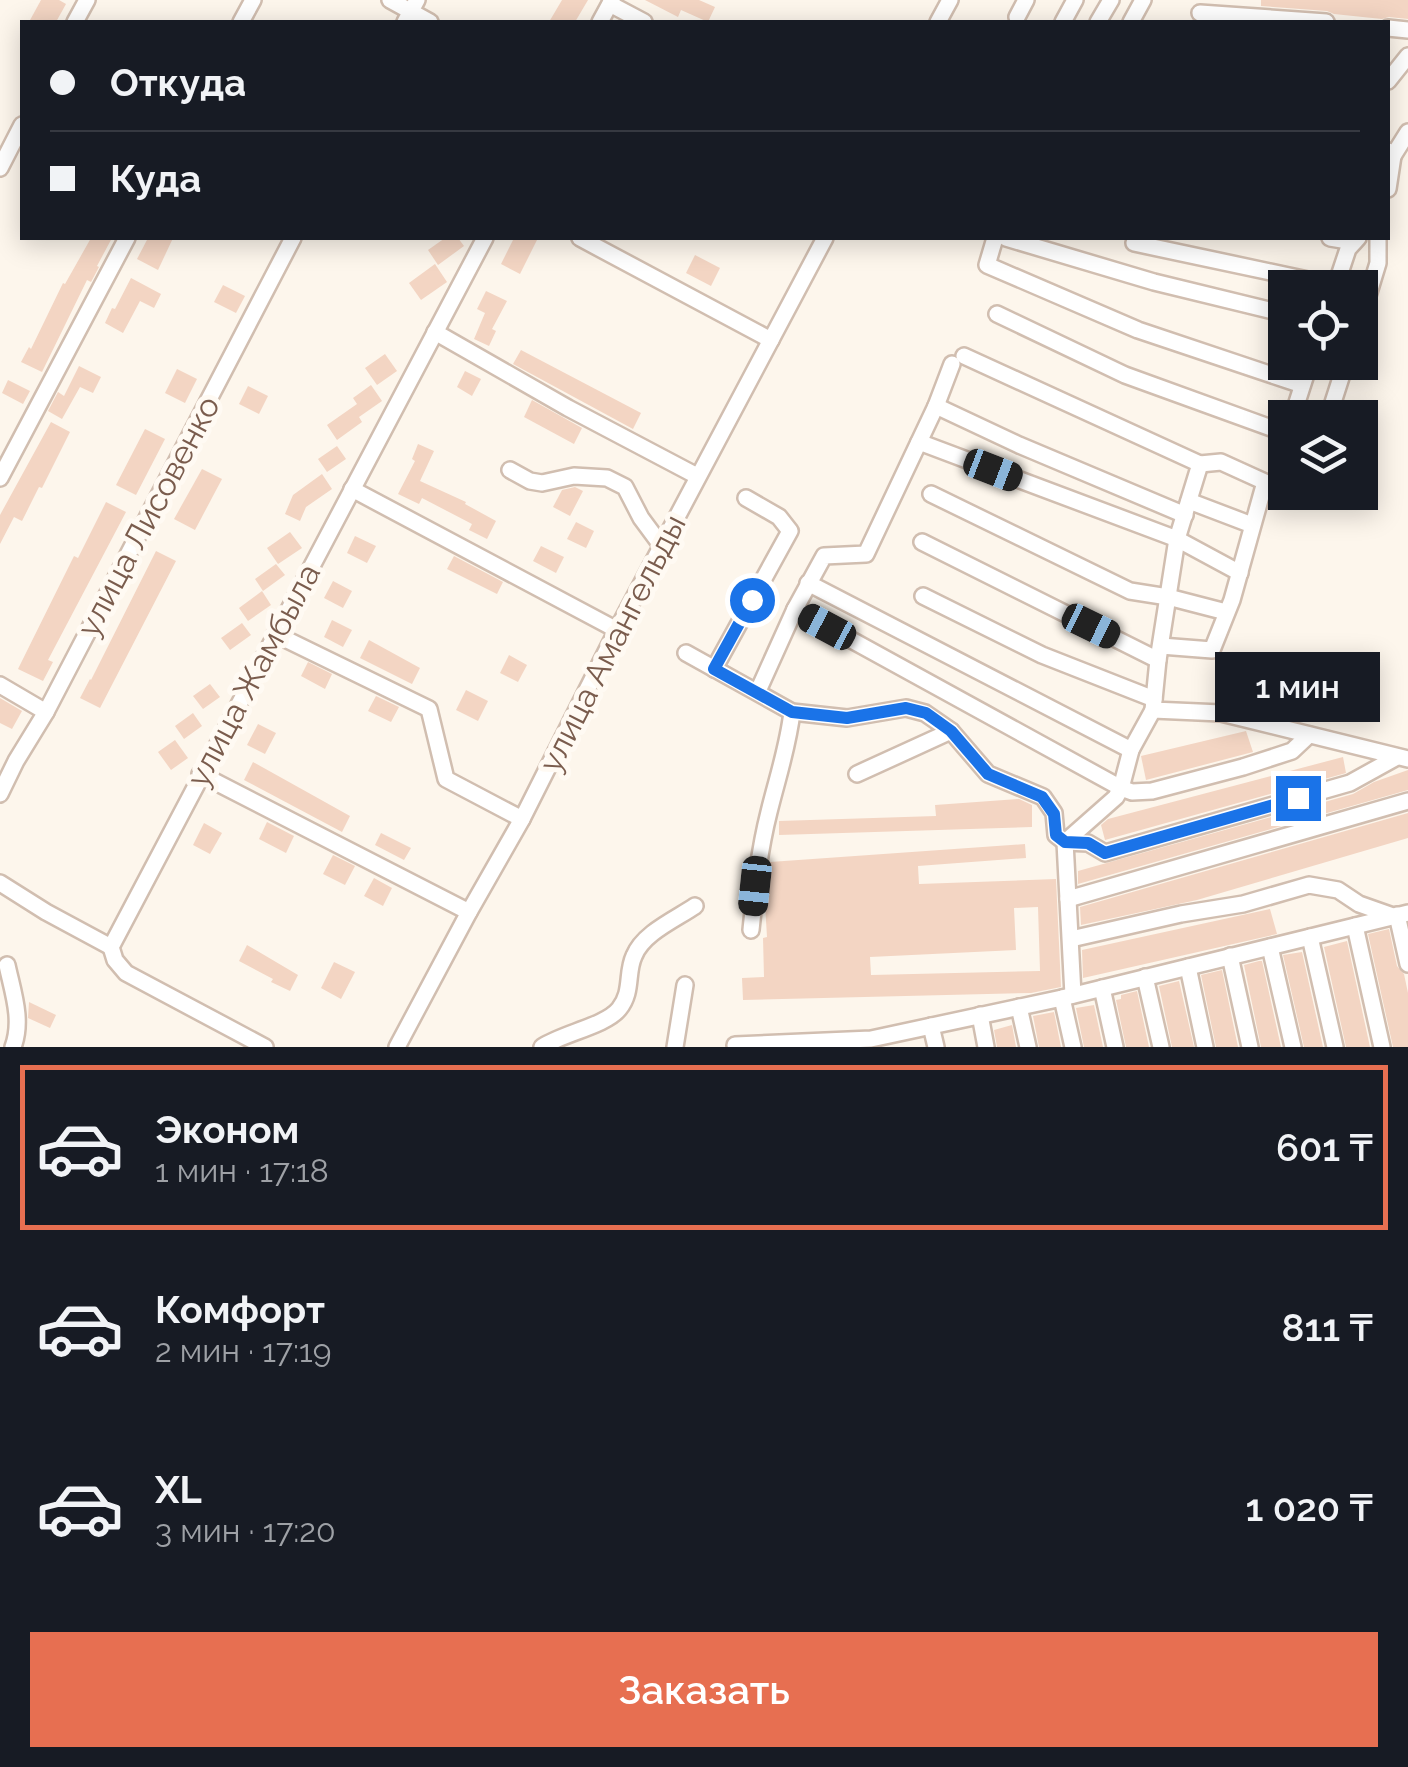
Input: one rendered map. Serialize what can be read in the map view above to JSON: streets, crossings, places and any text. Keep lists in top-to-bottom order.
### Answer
{
  "streets": {
    "street": ["улица Лисовенко", "улица Амангельды", "улица Жамбыла"]
  },
  "page": {
    "banner": ["Откуда", "Куда"],
    "bubble": "1 мин",
    "list": [
      {
        "name": "Эконом",
        "note": "1 мин · 17:18",
        "value": "601 ₸"
      },
      {
        "name": "Комфорт",
        "note": "2 мин · 17:19",
        "value": "811 ₸"
      },
      {
        "name": "XL",
        "note": "3 мин · 17:20",
        "value": "1 020 ₸"
      }
    ],
    "buttons": "Заказать"
  }
}
